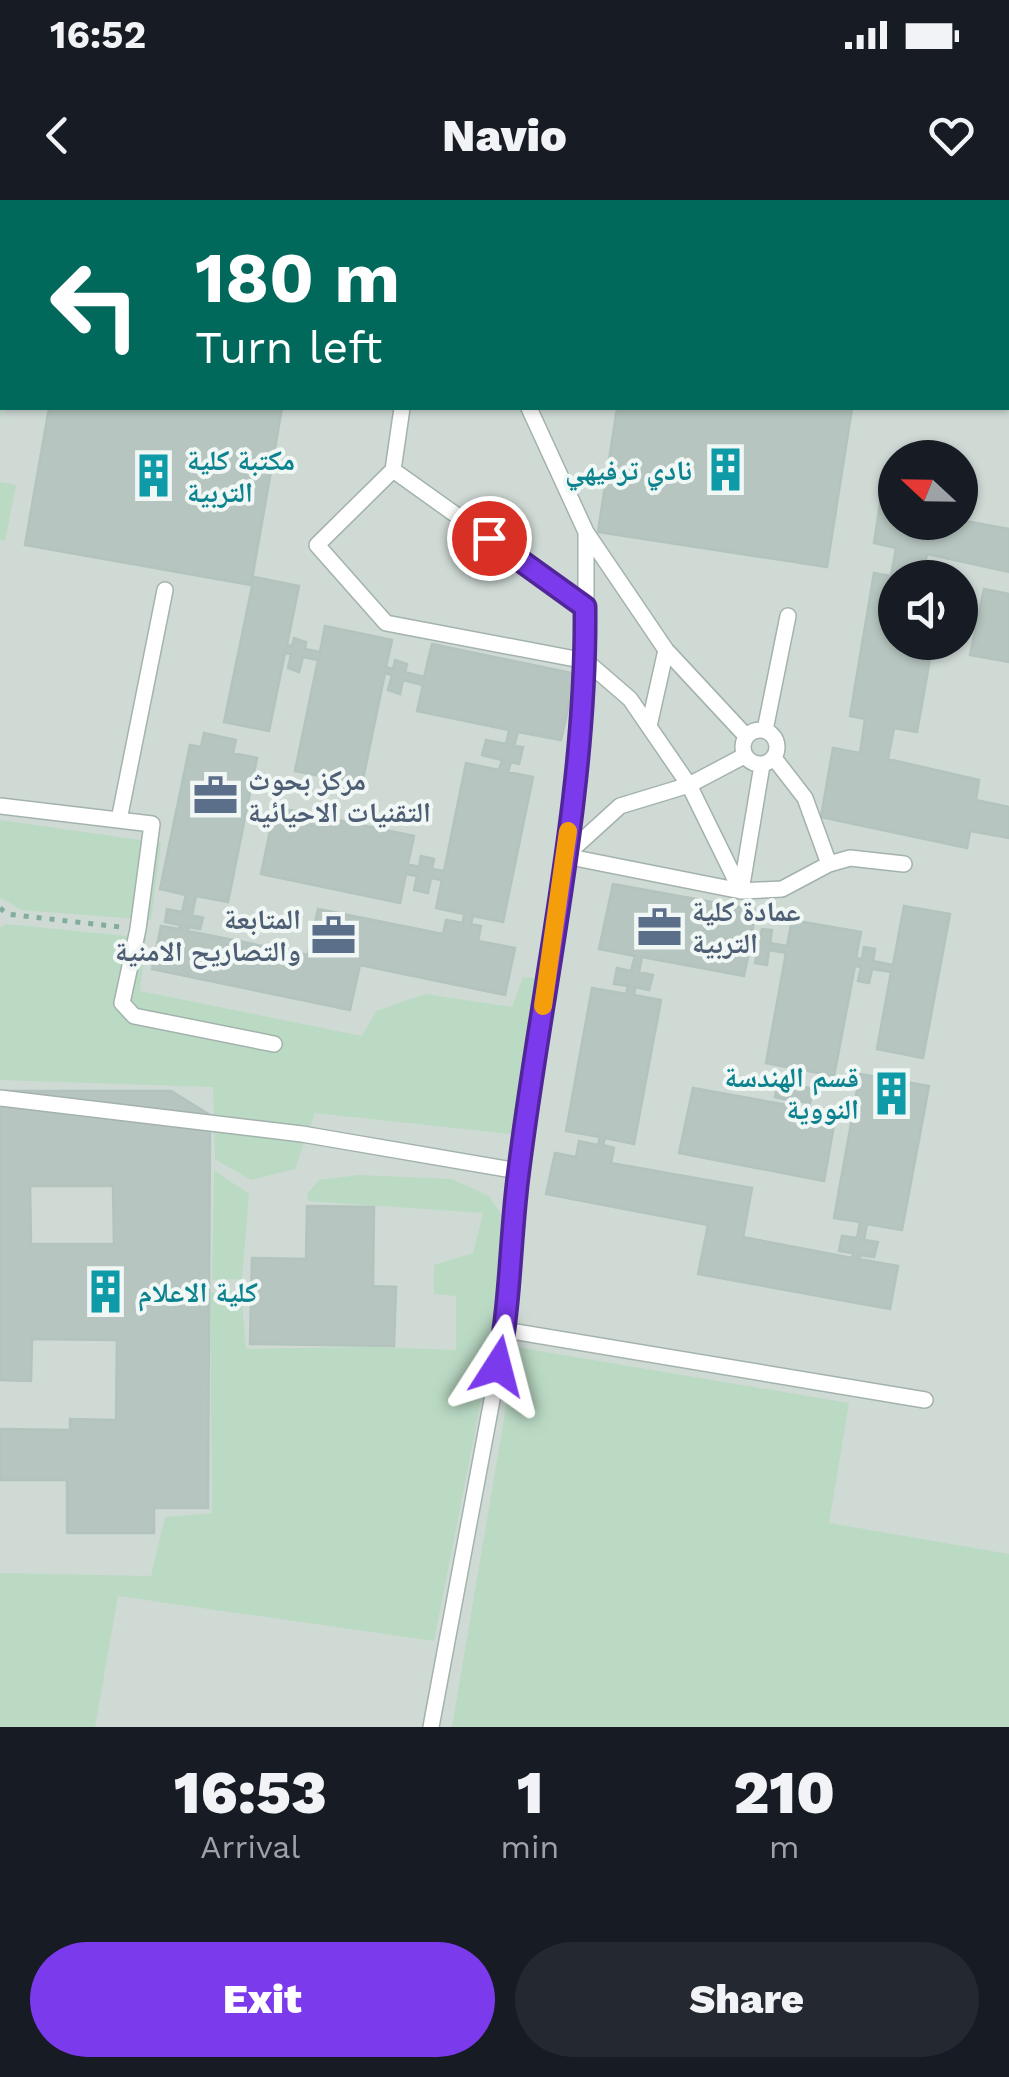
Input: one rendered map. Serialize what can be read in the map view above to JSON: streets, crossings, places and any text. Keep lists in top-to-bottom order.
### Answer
{
  "places": {
    "building": [
      "نادي ترفيهي",
      "مكتبة كلية التربية",
      "قسم الهندسة النووية",
      "كلية الاعلام"
    ],
    "office": ["مركز بحوث التقنيات الاحيائية", "عمادة كلية التربية", "المتابعة والتصاريح الامنية"]
  },
  "north": "left",
  "page": {
    "status": "16:52",
    "header": "Navio",
    "turn": ["180 m", "Turn left"],
    "eta": [
      "16:53",
      "Arrival",
      "1",
      "min",
      "210",
      "m"
    ],
    "buttons": ["Exit", "Share"]
  }
}
